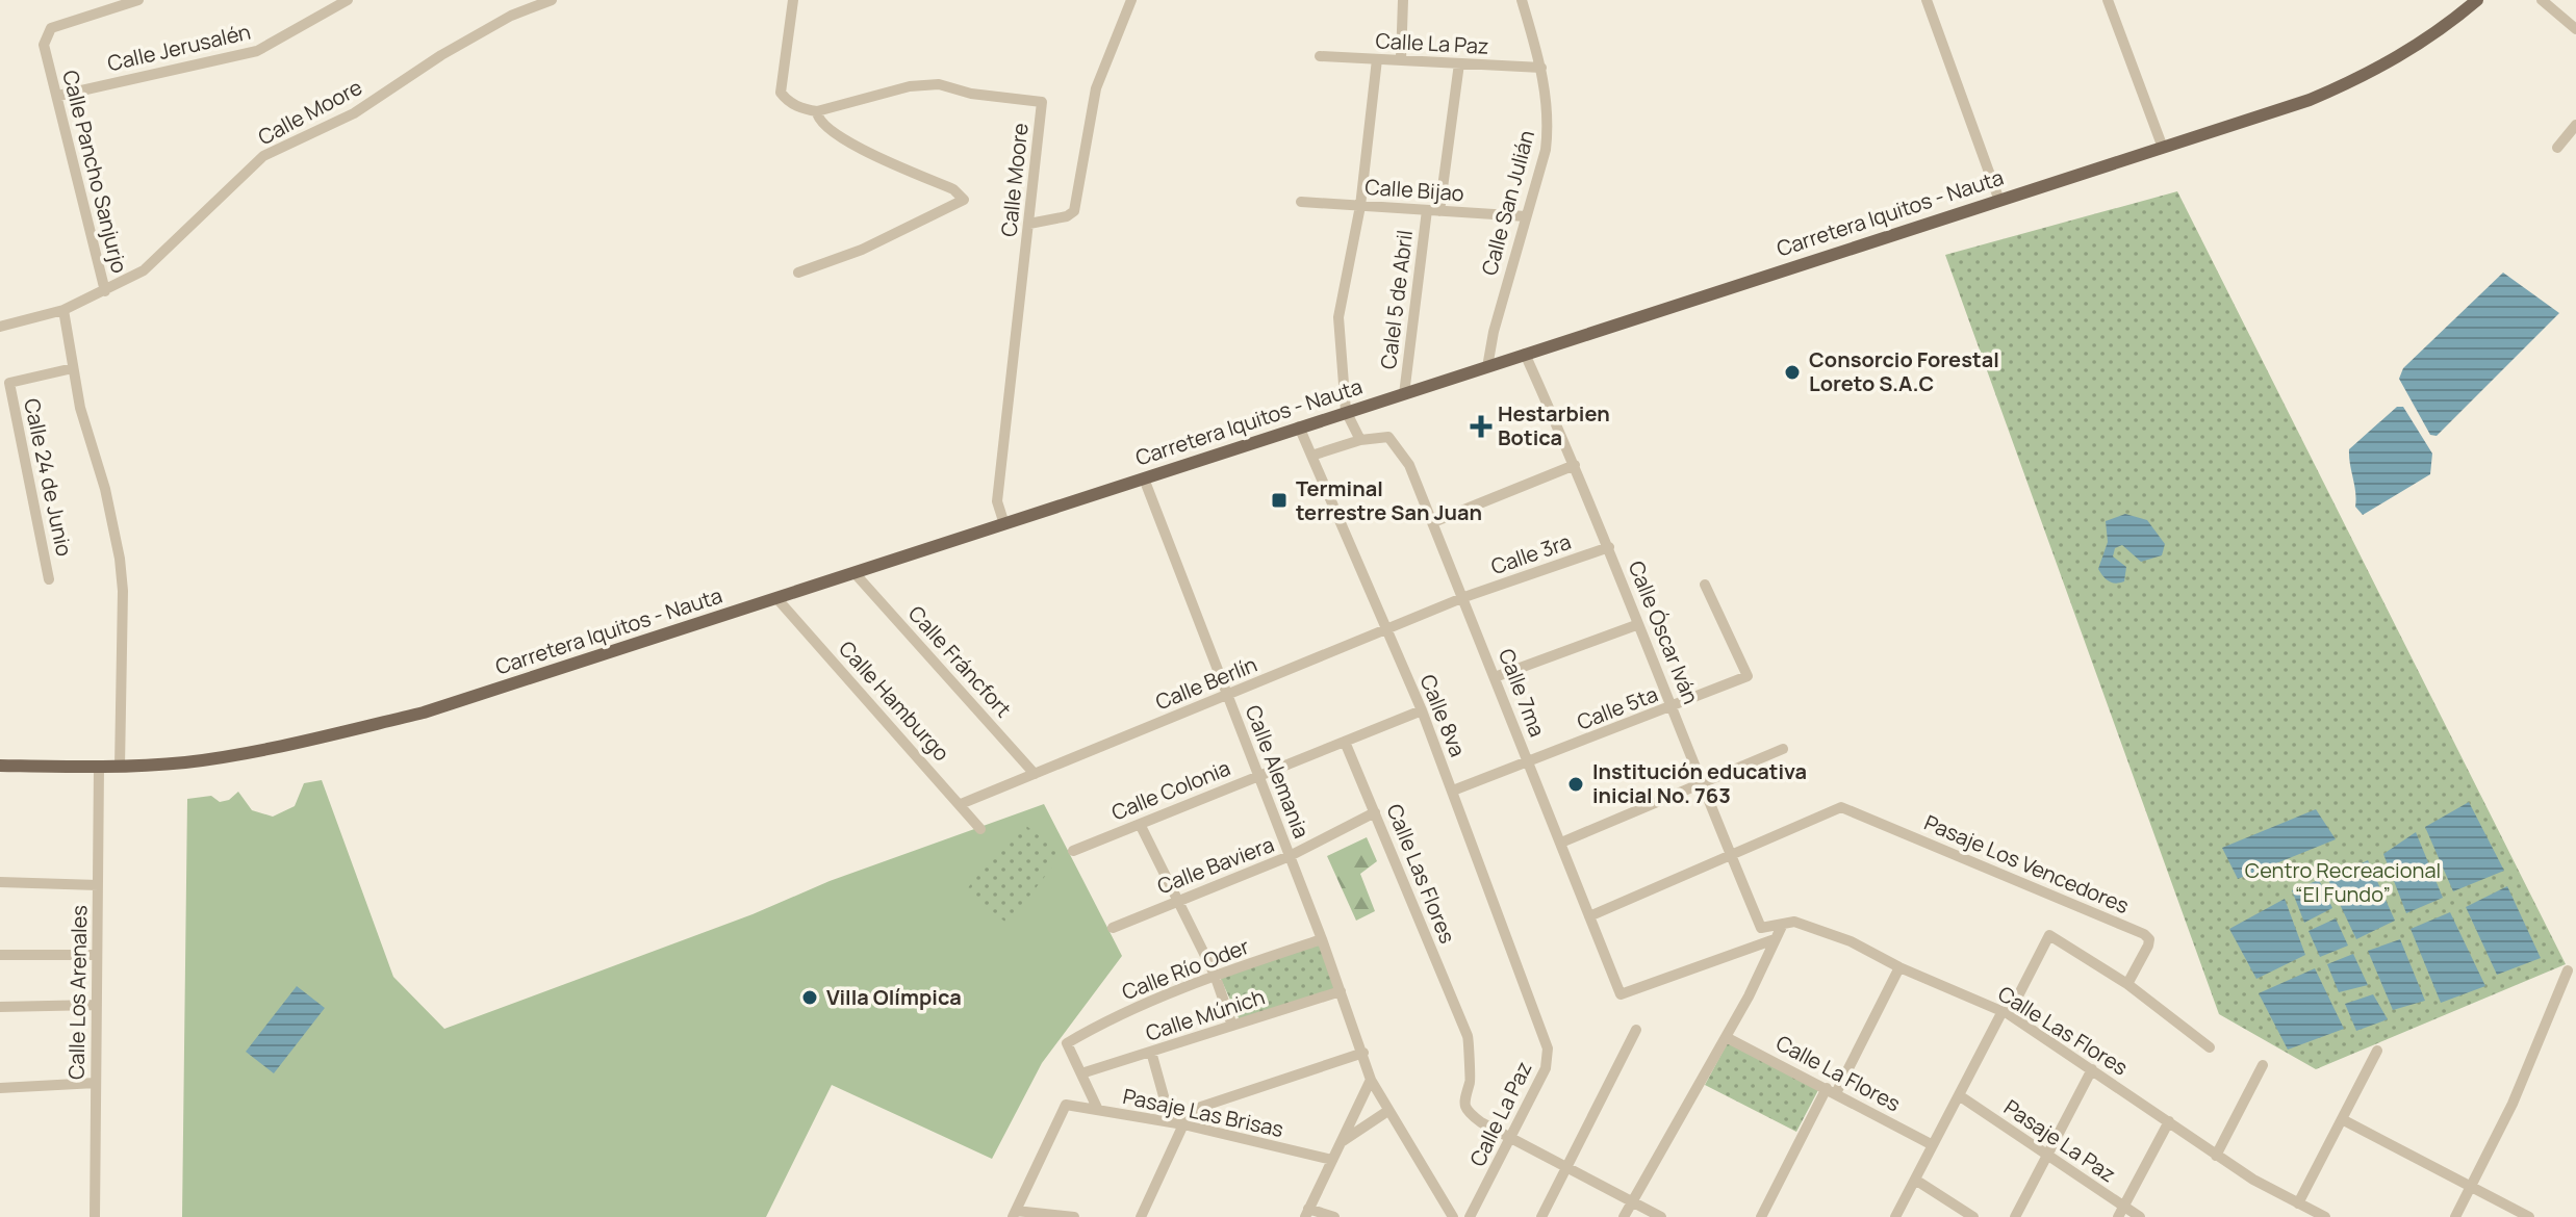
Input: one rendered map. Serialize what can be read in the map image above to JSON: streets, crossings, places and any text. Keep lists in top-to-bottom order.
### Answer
{
  "streets": {
    "main road": ["Carretera Iquitos - Nauta"],
    "street": [
      "Calle La Paz",
      "Calle Jerusalén",
      "Calle Moore",
      "Calle Pancho Sanjurjo",
      "Calle Bijao",
      "Calle San Julián",
      "Calel 5 de Abril",
      "Calle 24 de Junio",
      "Calle 3ra",
      "Calle Óscar Iván",
      "Calle Fráncfort",
      "Calle Berlín",
      "Calle 7ma",
      "Calle Hamburgo",
      "Calle 5ta",
      "Calle 8va",
      "Calle Alemania",
      "Calle Colonia",
      "Pasaje Los Vencedores",
      "Calle Baviera",
      "Calle Las Flores",
      "Calle Río Oder",
      "Calle Los Arenales",
      "Calle Múnich",
      "Calle La Flores",
      "Pasaje Las Brisas",
      "Pasaje La Paz"
    ]
  },
  "crossings": [
    ["Calle La Paz", "Calle San Julián"],
    ["Calle La Paz", "Calel 5 de Abril"],
    ["Calle La Paz", "Calle 8va"],
    ["Calle La Paz", "Calle Las Flores"],
    ["Calle Jerusalén", "Calle Pancho Sanjurjo"],
    ["Calle Moore", "Calle Pancho Sanjurjo"],
    ["Calle Moore", "Carretera Iquitos - Nauta"],
    ["Calle Bijao", "Calle San Julián"],
    ["Calle Bijao", "Calel 5 de Abril"],
    ["Calle San Julián", "Carretera Iquitos - Nauta"],
    ["Carretera Iquitos - Nauta", "Calel 5 de Abril"],
    ["Carretera Iquitos - Nauta", "Calle Óscar Iván"],
    ["Carretera Iquitos - Nauta", "Calle Fráncfort"],
    ["Carretera Iquitos - Nauta", "Calle Hamburgo"],
    ["Carretera Iquitos - Nauta", "Calle 8va"],
    ["Carretera Iquitos - Nauta", "Calle Alemania"],
    ["Carretera Iquitos - Nauta", "Calle Los Arenales"],
    ["Calle 3ra", "Calle Óscar Iván"],
    ["Calle 3ra", "Calle Berlín"],
    ["Calle 3ra", "Calle 7ma"],
    ["Calle Óscar Iván", "Calle 5ta"],
    ["Calle Óscar Iván", "Pasaje Los Vencedores"],
    ["Calle Óscar Iván", "Calle Las Flores"],
    ["Calle Fráncfort", "Calle Berlín"],
    ["Calle Berlín", "Calle 7ma"],
    ["Calle Berlín", "Calle Hamburgo"],
    ["Calle Berlín", "Calle 8va"],
    ["Calle Berlín", "Calle Alemania"],
    ["Calle 7ma", "Calle 5ta"],
    ["Calle 7ma", "Calle 8va"],
    ["Calle 5ta", "Calle 8va"],
    ["Calle 8va", "Calle Colonia"],
    ["Calle Alemania", "Calle Colonia"],
    ["Calle Alemania", "Calle Baviera"],
    ["Calle Alemania", "Calle Río Oder"],
    ["Calle Alemania", "Calle Múnich"],
    ["Calle Colonia", "Calle Las Flores"],
    ["Calle Baviera", "Calle Las Flores"],
    ["Calle Río Oder", "Calle Múnich"]
  ],
  "parks": ["Centro Recreacional “El Fundo”"],
  "places": {
    "other": ["Consorcio Forestal Loreto S.A.C", "Institución educativa inicial No. 763", "Villa Olímpica"],
    "health": ["Hestarbien Botica"],
    "transit": ["Terminal terrestre San Juan"]
  }
}
